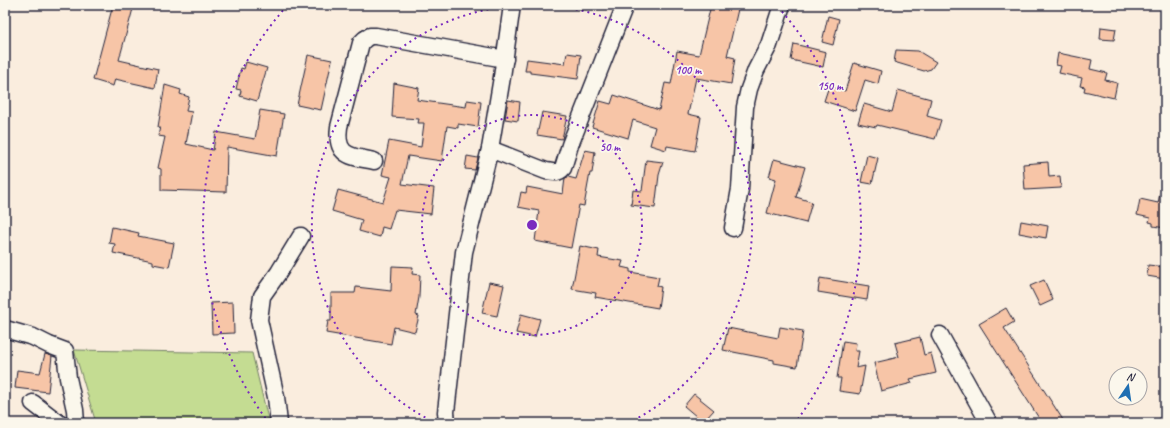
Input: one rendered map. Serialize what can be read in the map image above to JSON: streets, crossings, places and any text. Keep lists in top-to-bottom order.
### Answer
{
  "north": "top",
  "rings": ["100 m", "150 m", "50 m"]
}
